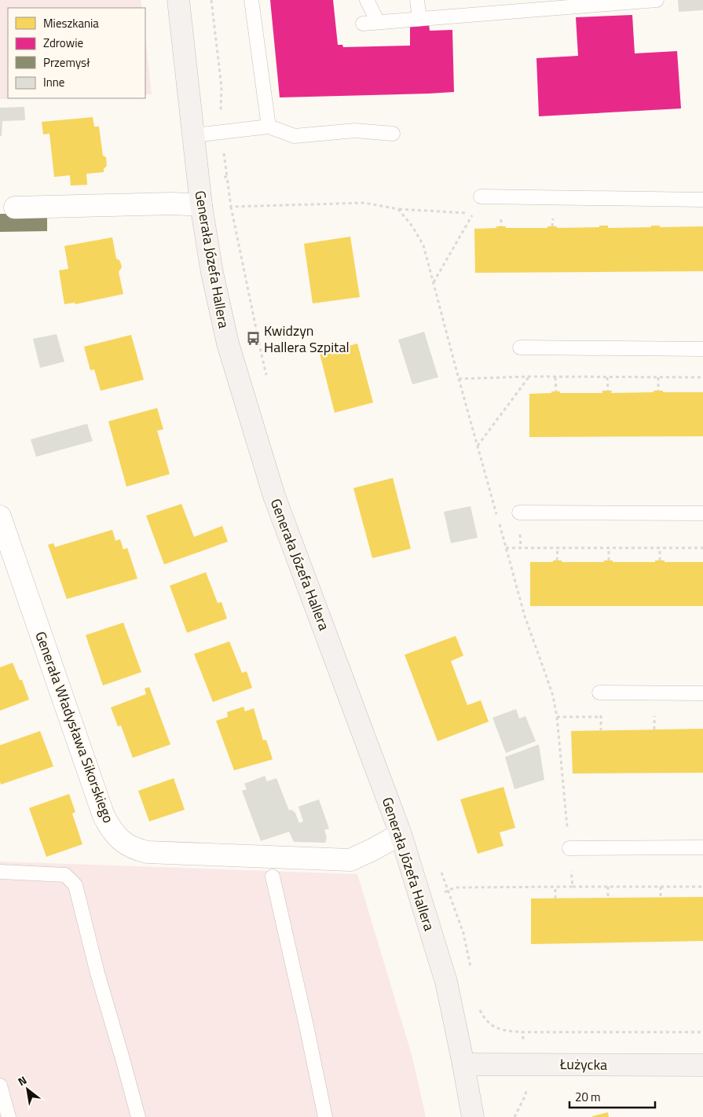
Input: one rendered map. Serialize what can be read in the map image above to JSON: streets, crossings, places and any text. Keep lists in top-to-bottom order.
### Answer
{
  "streets": {
    "street": ["Generała Józefa Hallera", "Generała Władysława Sikorskiego", "Łużycka"]
  },
  "crossings": [
    ["Generała Józefa Hallera", "Generała Władysława Sikorskiego"],
    ["Generała Józefa Hallera", "Łużycka"]
  ],
  "places": {
    "bus stop": ["Kwidzyn Hallera Szpital"]
  },
  "legend": [
    "Mieszkania",
    "Zdrowie",
    "Przemysł",
    "Inne"
  ],
  "scale_bar": "20 m",
  "north": "top left"
}
